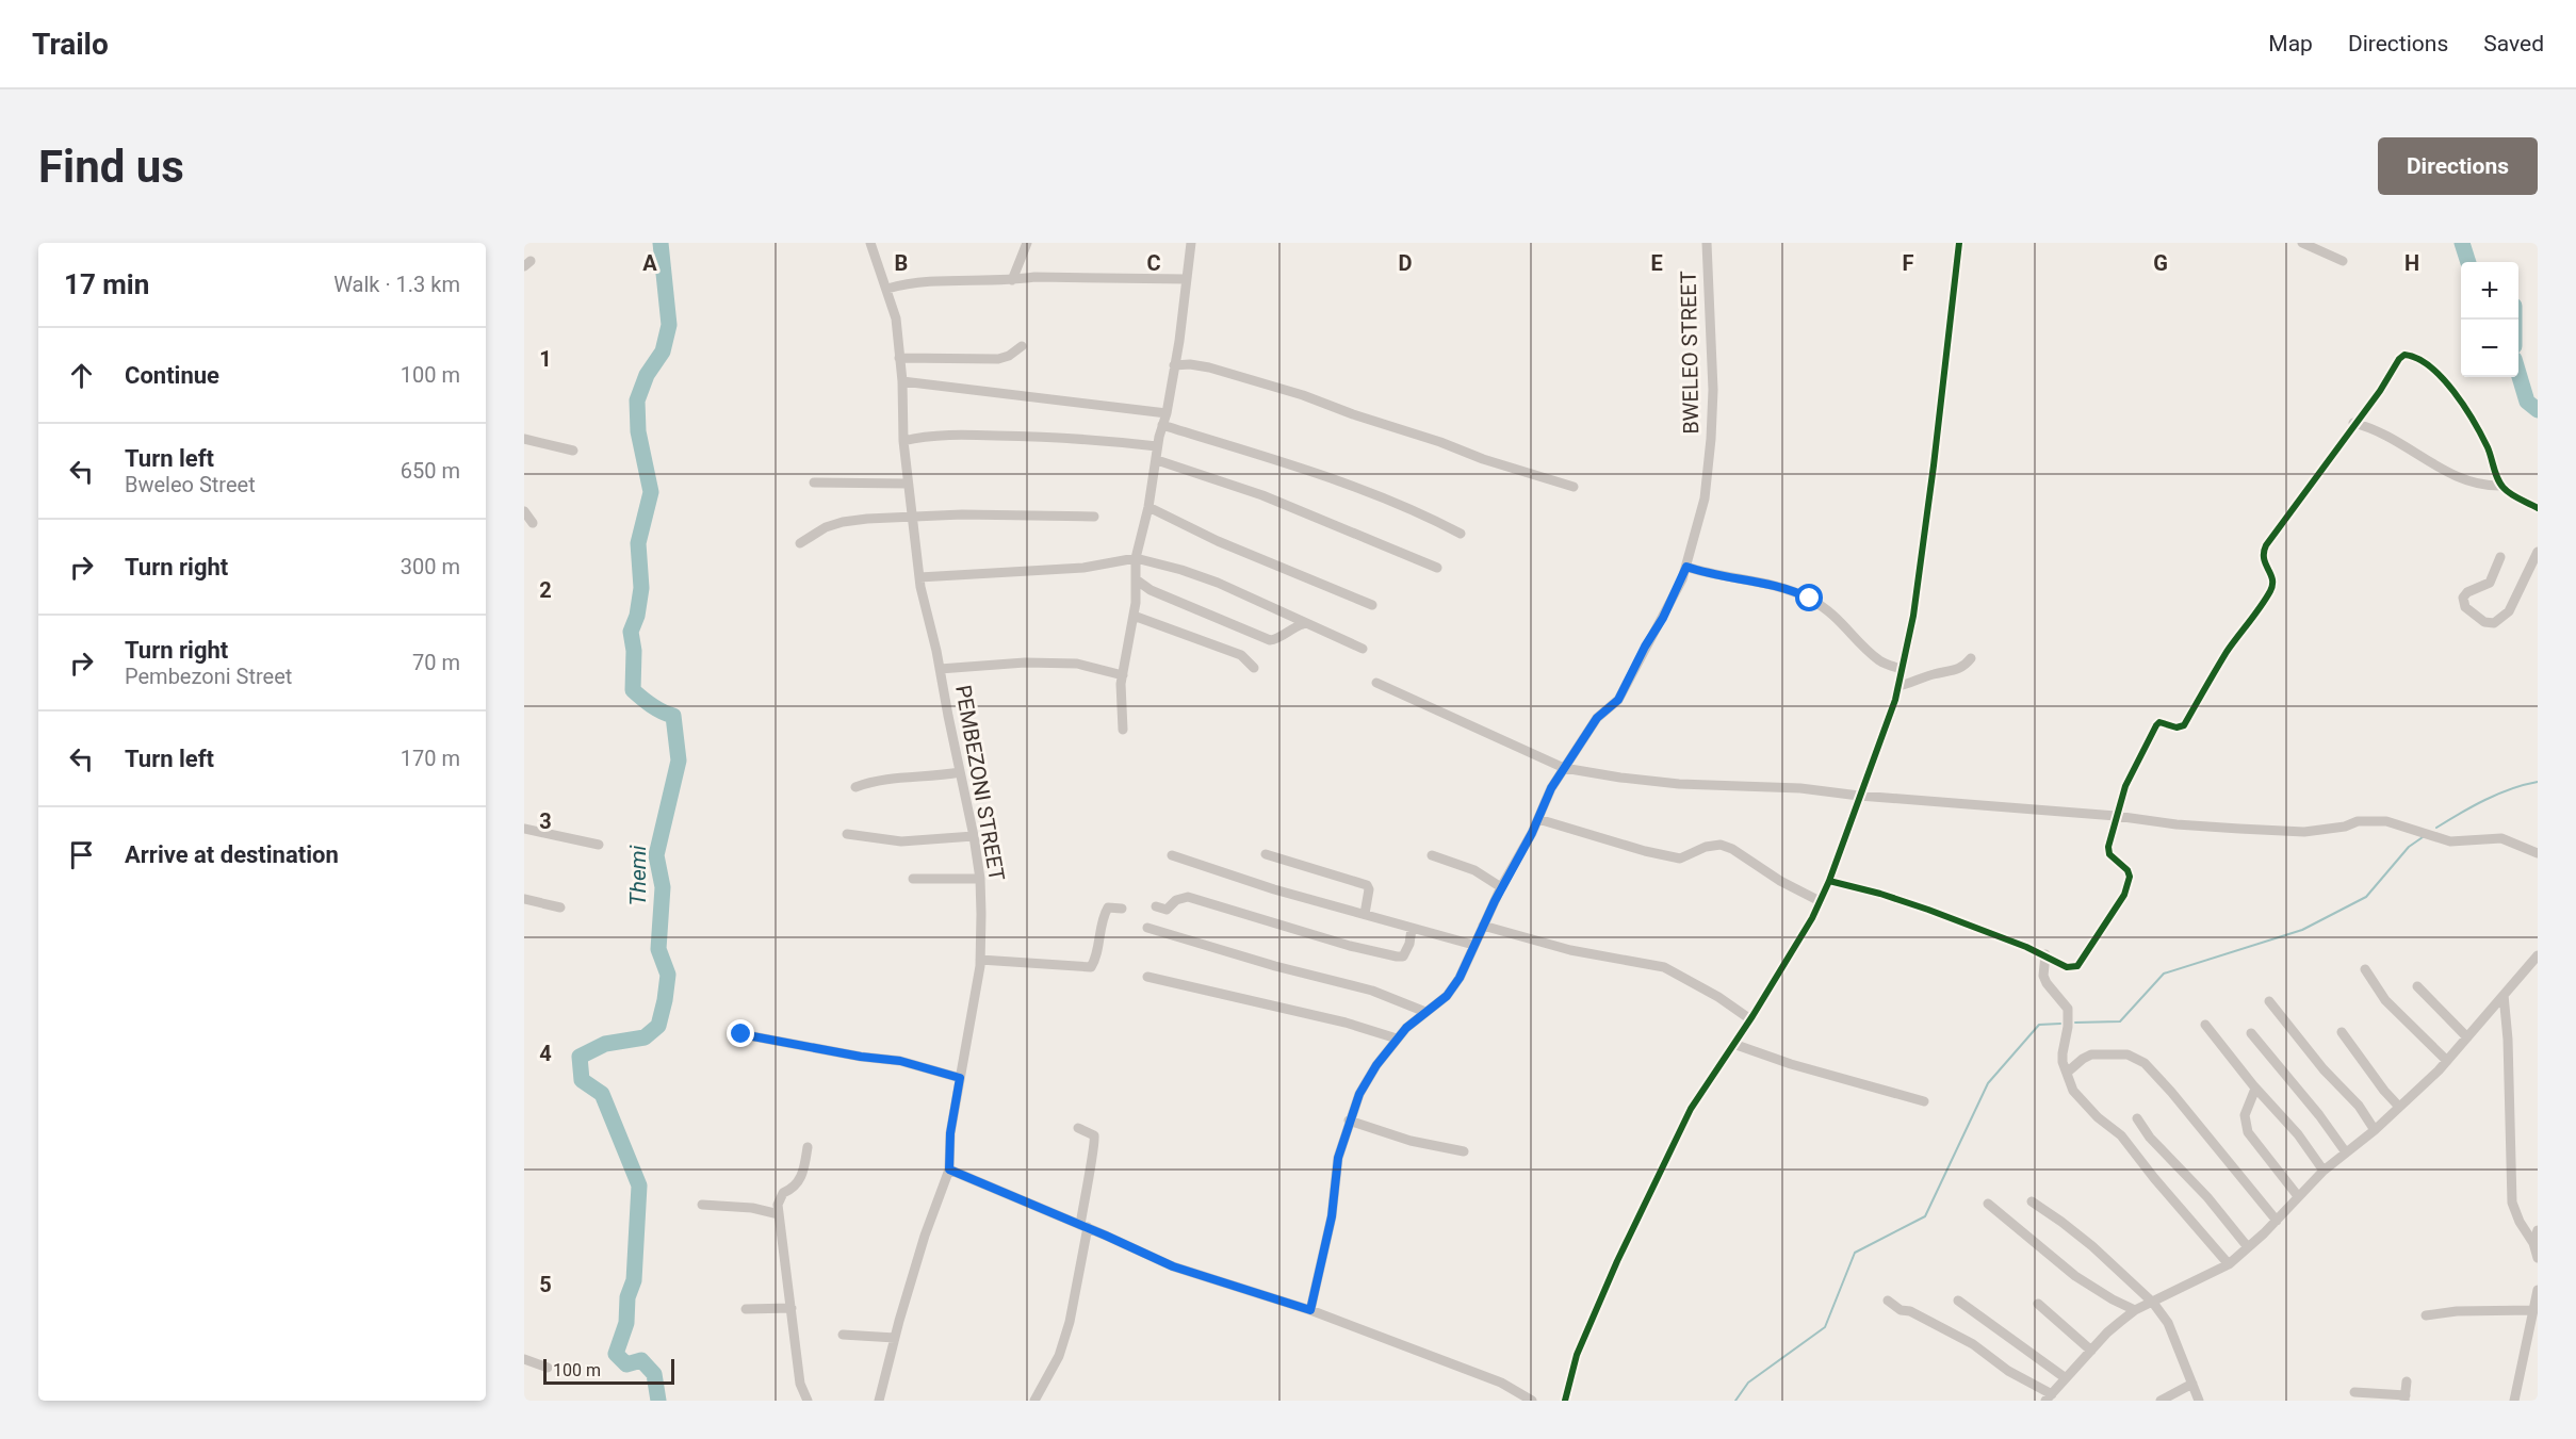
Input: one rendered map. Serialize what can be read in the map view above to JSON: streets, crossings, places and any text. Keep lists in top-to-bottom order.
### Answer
{
  "streets": {
    "street": ["BWELEO STREET", "PEMBEZONI STREET"]
  },
  "water": ["Themi"],
  "scale_bar": "100 m",
  "page": {
    "header": "Trailo",
    "nav": ["Map", "Directions", "Saved"],
    "buttons": "Directions",
    "title": "Find us",
    "heading": ["17 min", "Walk · 1.3 km"],
    "map_buttons": ["+", "−"],
    "list": [
      ["Continue", "100 m"],
      ["Turn left", "Bweleo Street", "650 m"],
      ["Turn right", "300 m"],
      ["Turn right", "Pembezoni Street", "70 m"],
      ["Turn left", "170 m"],
      "Arrive at destination"
    ],
    "scale": "100 m"
  },
  "grid": {
    "columns": [
      "A",
      "B",
      "C",
      "D",
      "E",
      "F",
      "G",
      "H"
    ],
    "rows": [
      "1",
      "2",
      "3",
      "4",
      "5"
    ]
  }
}
